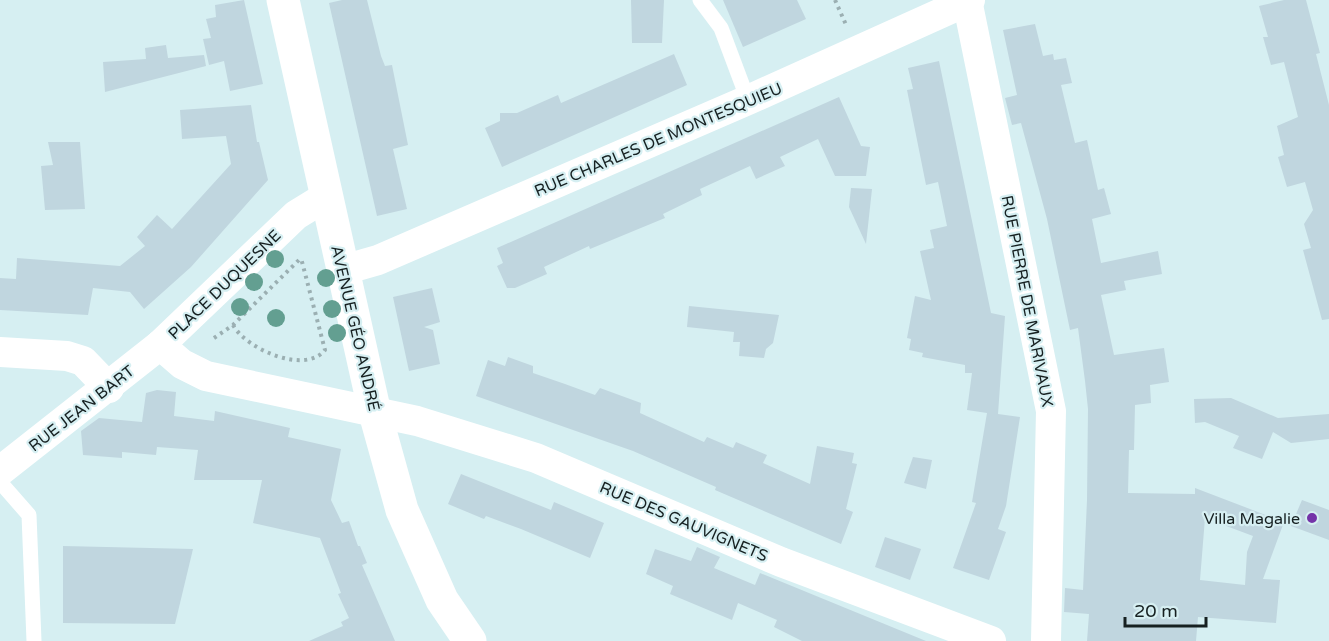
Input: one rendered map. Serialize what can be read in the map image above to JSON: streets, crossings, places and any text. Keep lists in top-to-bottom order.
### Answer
{
  "streets": {
    "main road": ["AVENUE GÉO ANDRÉ"],
    "street": [
      "RUE CHARLES DE MONTESQUIEU",
      "PLACE DUQUESNE",
      "RUE PIERRE DE MARIVAUX",
      "RUE JEAN BART",
      "RUE DES GAUVIGNETS"
    ]
  },
  "crossings": [
    ["RUE CHARLES DE MONTESQUIEU", "RUE PIERRE DE MARIVAUX"],
    ["RUE CHARLES DE MONTESQUIEU", "AVENUE GÉO ANDRÉ"],
    ["PLACE DUQUESNE", "AVENUE GÉO ANDRÉ"],
    ["PLACE DUQUESNE", "RUE JEAN BART"],
    ["PLACE DUQUESNE", "RUE DES GAUVIGNETS"],
    ["AVENUE GÉO ANDRÉ", "RUE DES GAUVIGNETS"]
  ],
  "places": ["Villa Magalie"],
  "scale_bar": "20 m"
}
